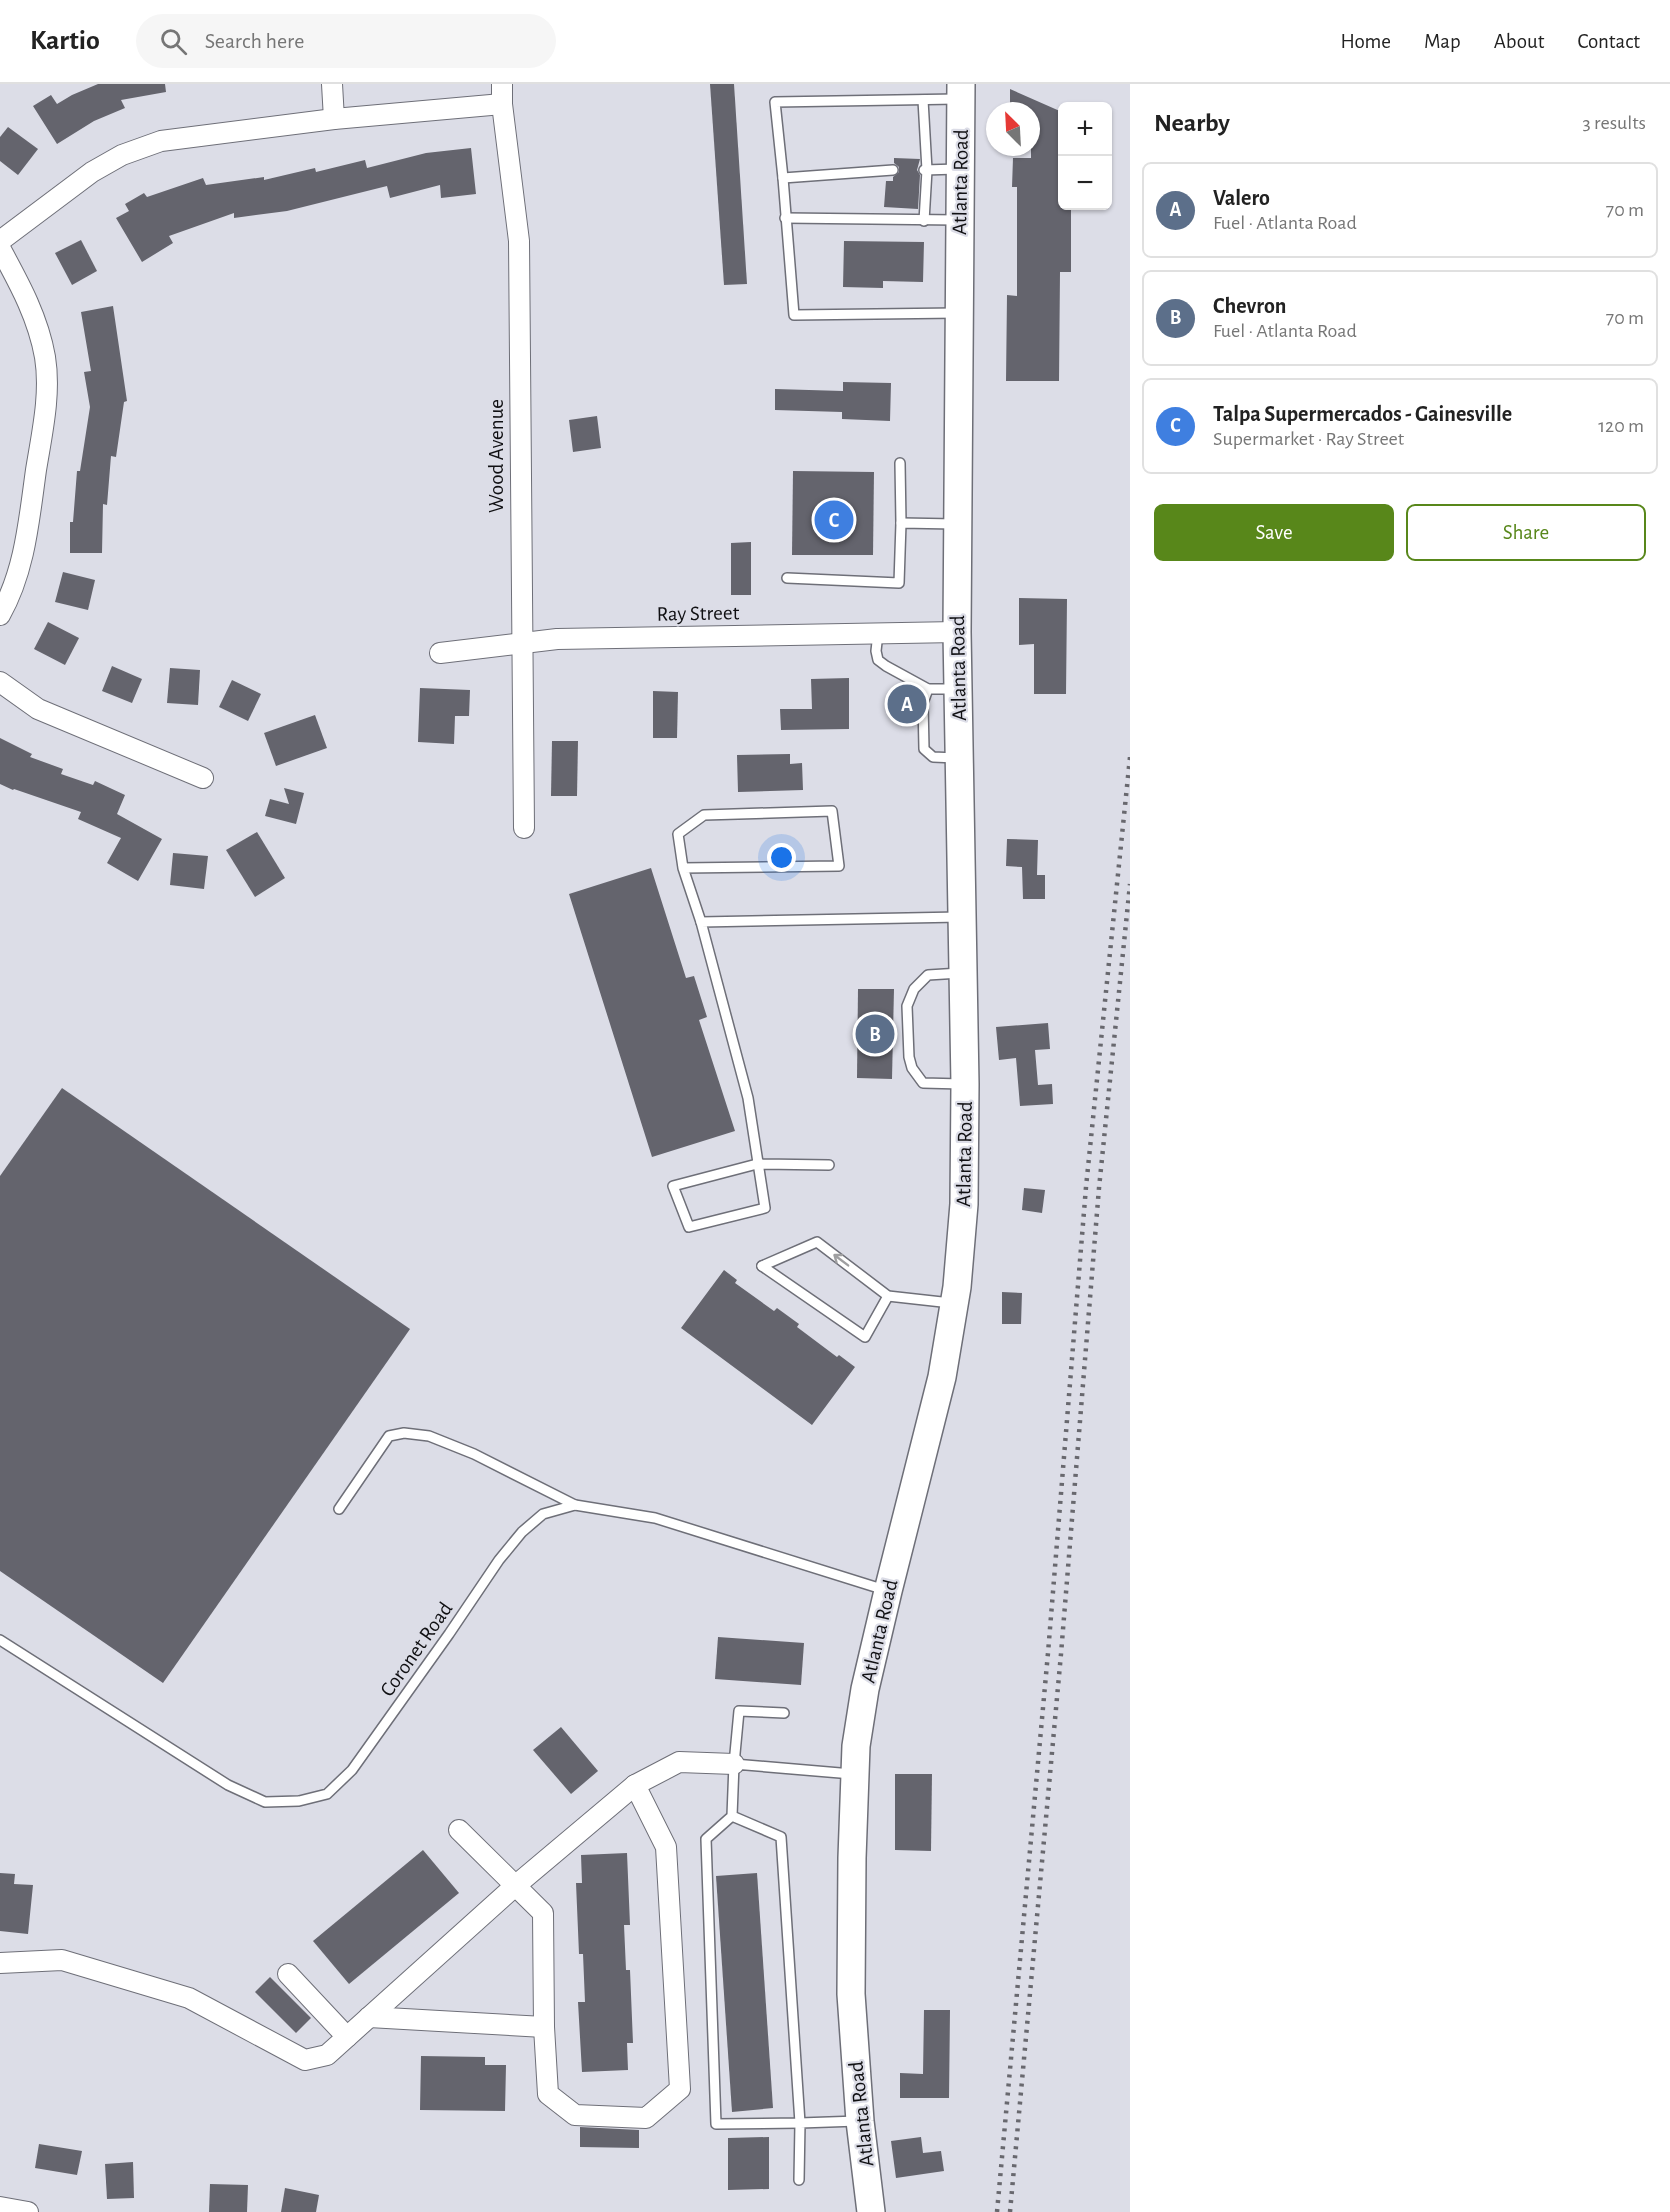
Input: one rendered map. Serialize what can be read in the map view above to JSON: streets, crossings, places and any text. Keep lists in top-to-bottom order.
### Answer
{
  "streets": {
    "main road": ["Atlanta Road"],
    "street": ["Wood Avenue", "Ray Street"],
    "lane": ["Coronet Road"]
  },
  "crossings": [
    ["Atlanta Road", "Ray Street"],
    ["Atlanta Road", "Coronet Road"],
    ["Wood Avenue", "Ray Street"]
  ],
  "north": "top left",
  "page": {
    "header": "Kartio",
    "search": "Search here",
    "nav": [
      "Home",
      "Map",
      "About",
      "Contact"
    ],
    "heading": ["Nearby", "3 results"],
    "map_buttons": ["+", "−"],
    "list": [
      {
        "mark": "A",
        "name": "Valero",
        "note": "Fuel · Atlanta Road",
        "value": "70 m"
      },
      {
        "mark": "B",
        "name": "Chevron",
        "note": "Fuel · Atlanta Road",
        "value": "70 m"
      },
      {
        "mark": "C",
        "name": "Talpa Supermercados - Gainesville",
        "note": "Supermarket · Ray Street",
        "value": "120 m"
      }
    ],
    "buttons": ["Save", "Share"],
    "pins": ["C", "A", "B"]
  }
}
